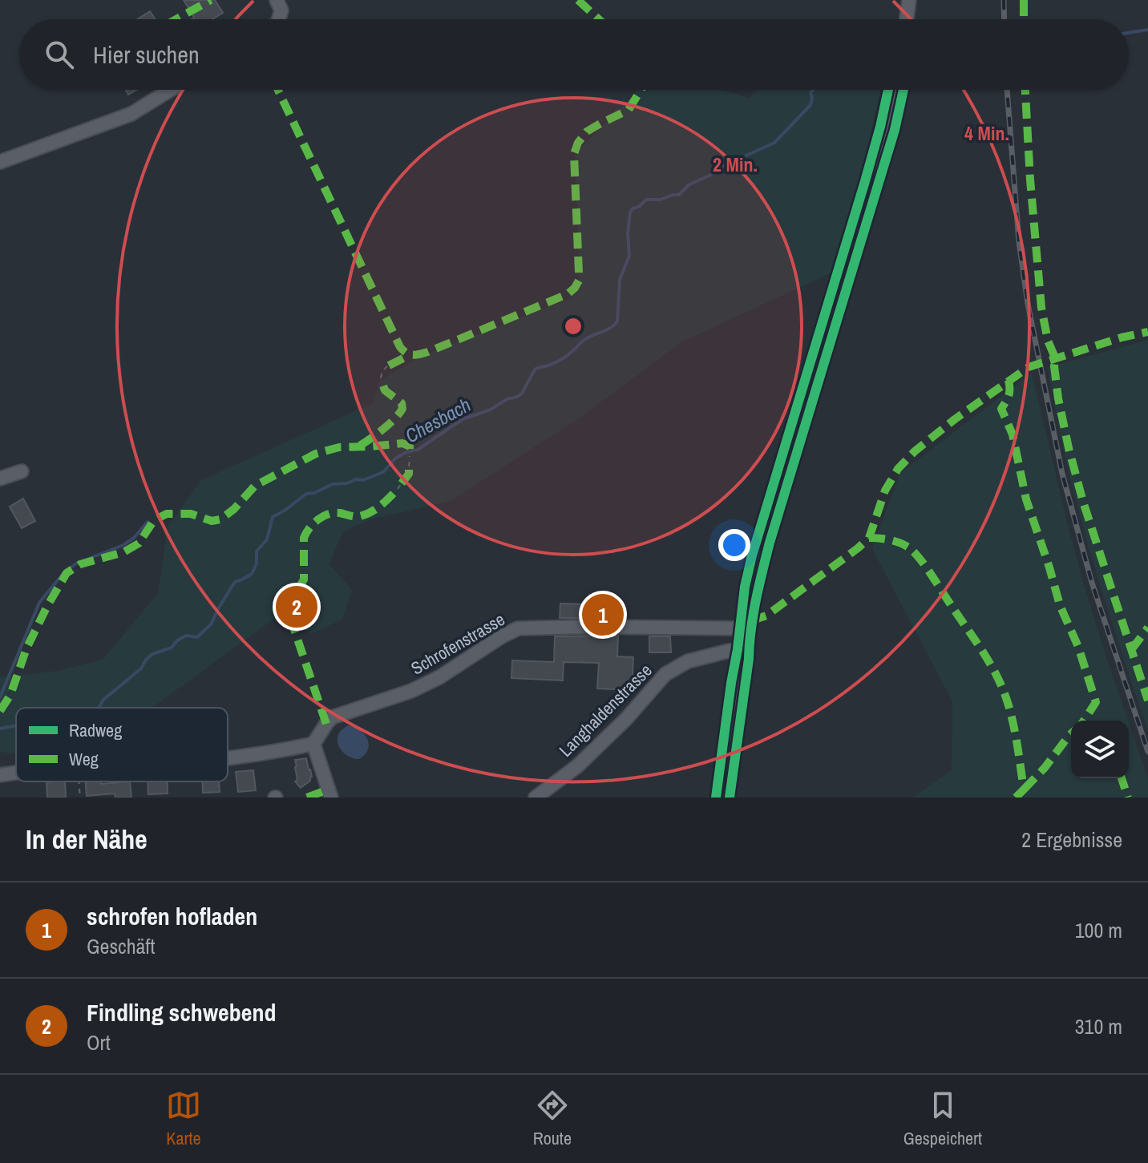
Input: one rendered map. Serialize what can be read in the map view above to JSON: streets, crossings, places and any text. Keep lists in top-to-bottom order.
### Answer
{
  "streets": {
    "street": ["Schrofenstrasse", "Langhaldenstrasse"]
  },
  "water": ["Chesbach"],
  "legend": ["Radweg", "Weg"],
  "page": {
    "search": "Hier suchen",
    "pins": ["2", "1"],
    "heading": ["In der Nähe", "2 Ergebnisse"],
    "list": [
      {
        "mark": "1",
        "name": "schrofen hofladen",
        "note": "Geschäft",
        "value": "100 m"
      },
      {
        "mark": "2",
        "name": "Findling schwebend",
        "note": "Ort",
        "value": "310 m"
      }
    ],
    "nav": ["Karte", "Route", "Gespeichert"]
  },
  "rings": ["4 Min.", "2 Min."]
}
